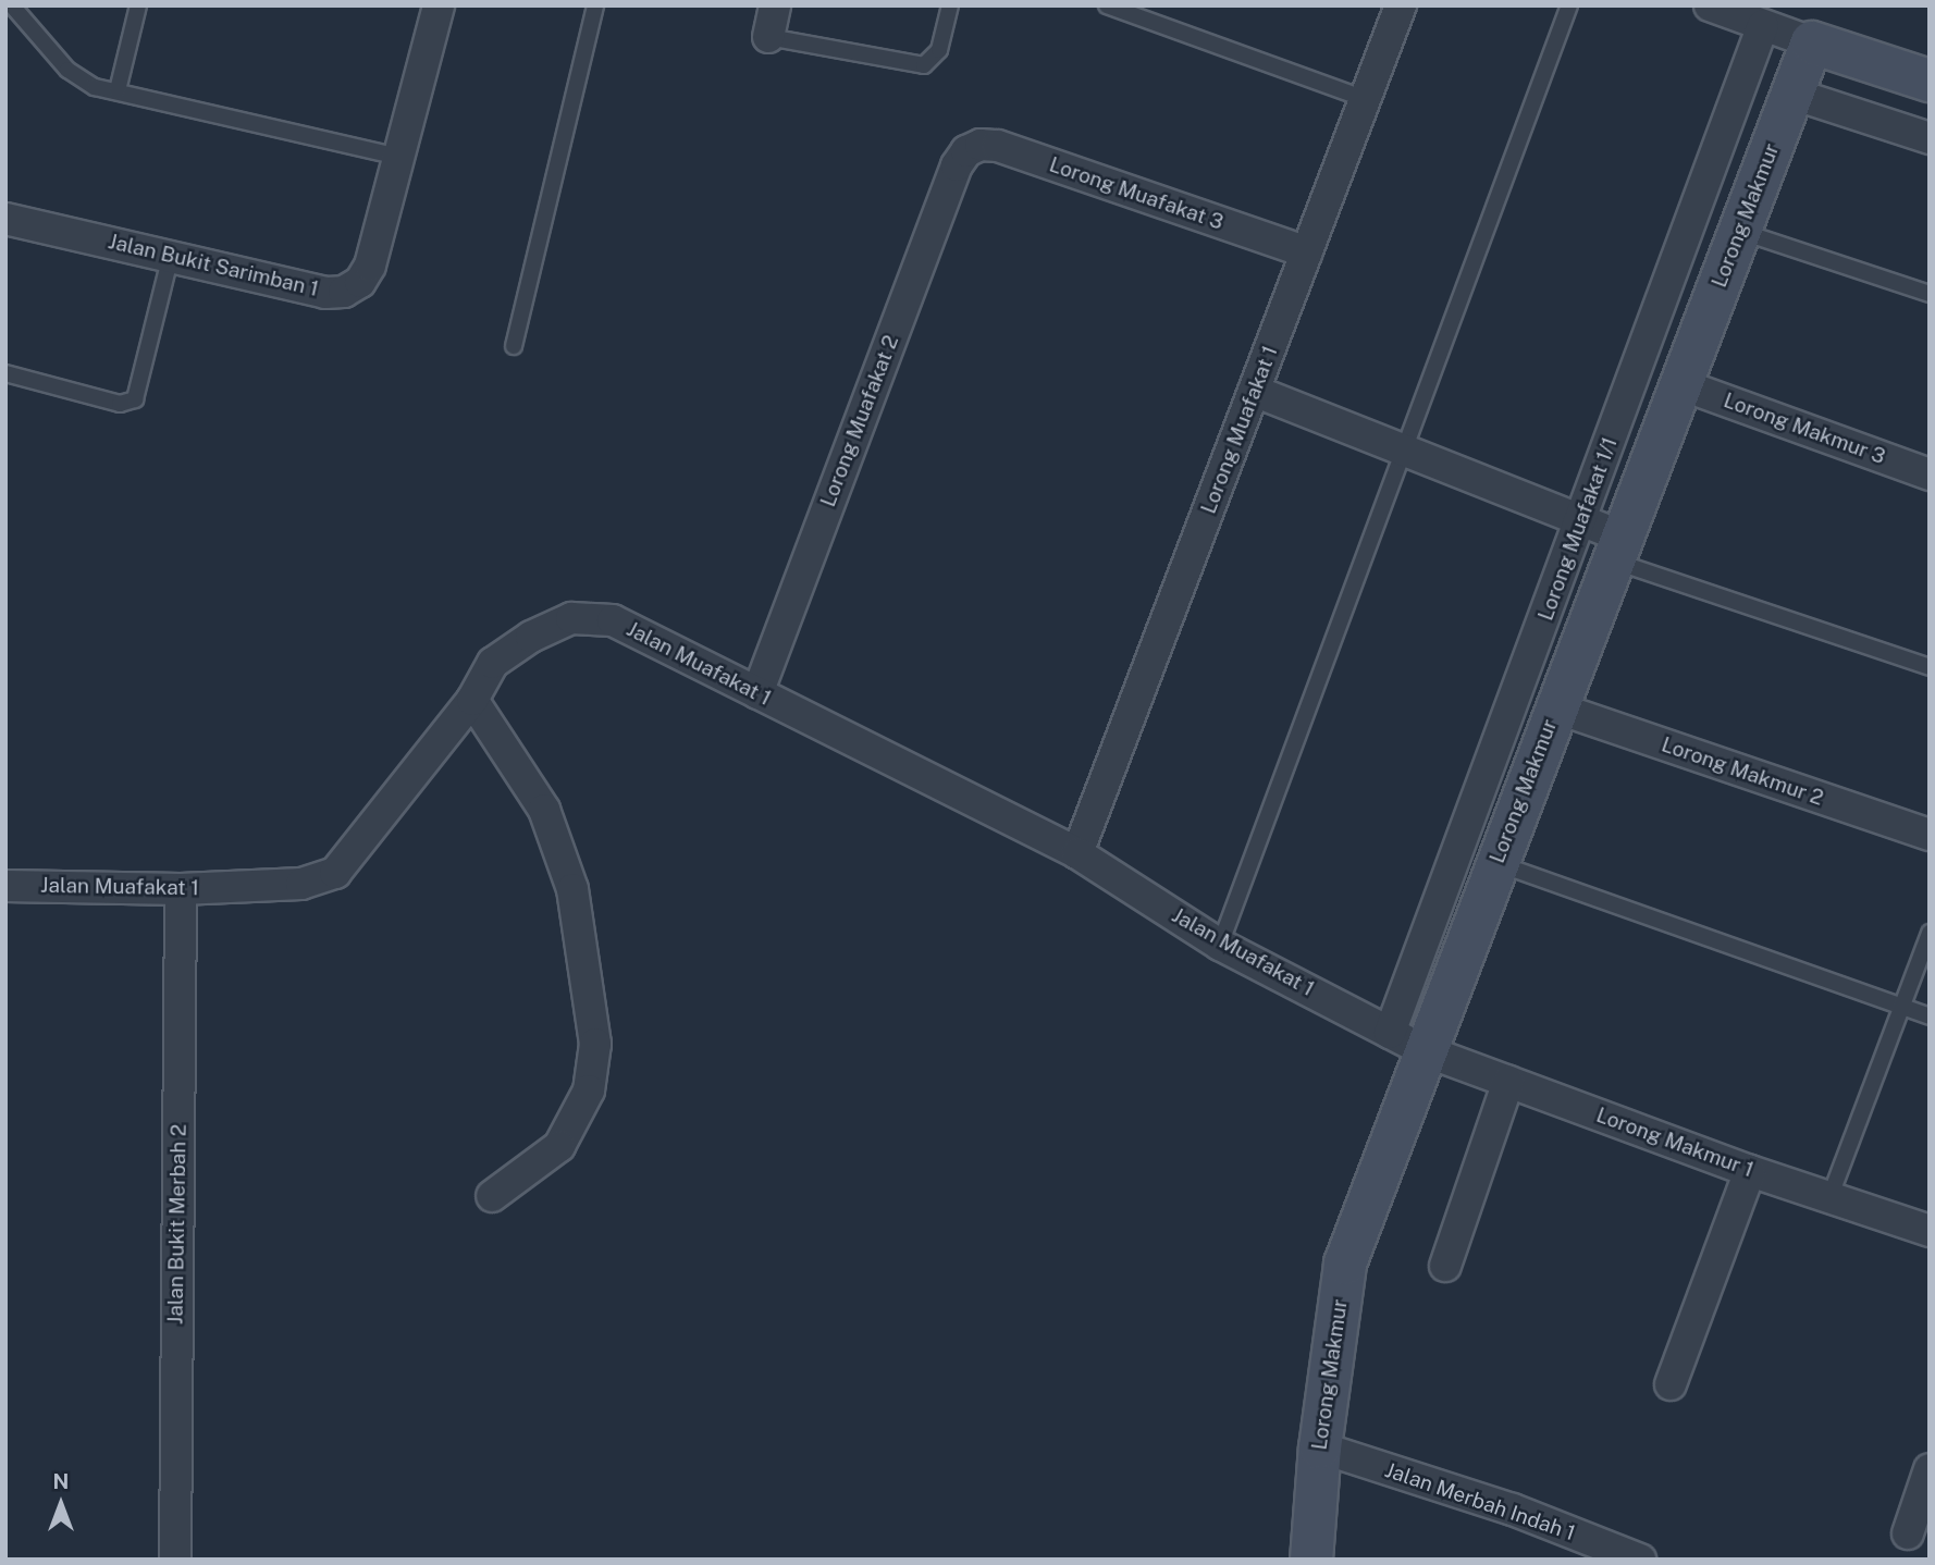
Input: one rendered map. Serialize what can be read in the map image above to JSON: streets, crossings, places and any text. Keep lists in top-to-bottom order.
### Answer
{
  "streets": {
    "main road": ["Lorong Makmur"],
    "street": [
      "Lorong Muafakat 3",
      "Jalan Bukit Sarimban 1",
      "Lorong Muafakat 2",
      "Lorong Makmur 3",
      "Lorong Muafakat 1",
      "Lorong Muafakat 1/1",
      "Jalan Muafakat 1",
      "Lorong Makmur 2",
      "Lorong Makmur 1",
      "Jalan Bukit Merbah 2",
      "Jalan Merbah Indah 1"
    ]
  },
  "crossings": [
    ["Lorong Muafakat 3", "Lorong Muafakat 2"],
    ["Lorong Muafakat 3", "Lorong Muafakat 1"],
    ["Lorong Makmur", "Lorong Makmur 3"],
    ["Lorong Makmur", "Lorong Muafakat 1/1"],
    ["Lorong Makmur", "Jalan Muafakat 1"],
    ["Lorong Makmur", "Lorong Makmur 2"],
    ["Lorong Makmur", "Lorong Makmur 1"],
    ["Lorong Makmur", "Jalan Merbah Indah 1"],
    ["Lorong Muafakat 2", "Jalan Muafakat 1"],
    ["Lorong Muafakat 1", "Jalan Muafakat 1"],
    ["Lorong Muafakat 1/1", "Jalan Muafakat 1"],
    ["Lorong Muafakat 1/1", "Lorong Makmur 1"],
    ["Jalan Muafakat 1", "Lorong Makmur 1"],
    ["Jalan Muafakat 1", "Jalan Bukit Merbah 2"]
  ],
  "north": "top"
}
